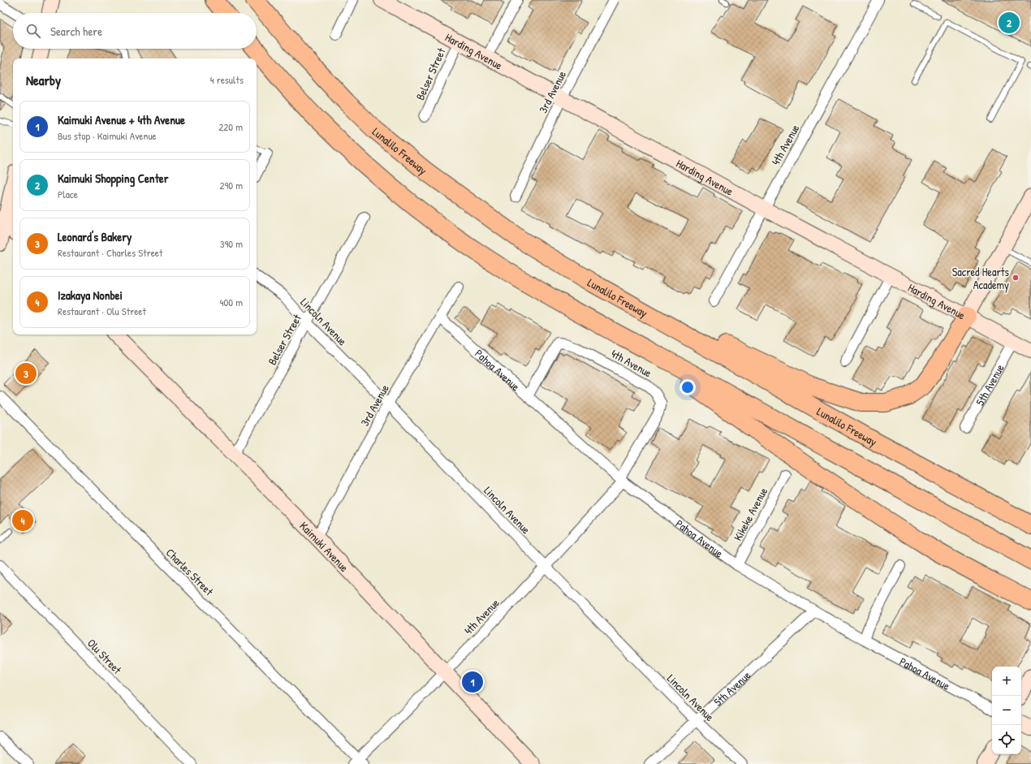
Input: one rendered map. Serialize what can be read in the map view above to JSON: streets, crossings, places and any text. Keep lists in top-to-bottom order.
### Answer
{
  "streets": {
    "highway": ["Lunalilo Freeway"],
    "street": [
      "Harding Avenue",
      "Belser Street",
      "3rd Avenue",
      "4th Avenue",
      "Lincoln Avenue",
      "Pahoa Avenue",
      "5th Avenue",
      "Kikeke Avenue",
      "Kaimuki Avenue",
      "Charles Street",
      "Olu Street"
    ]
  },
  "crossings": [
    ["Harding Avenue", "Belser Street"],
    ["Harding Avenue", "3rd Avenue"],
    ["Harding Avenue", "4th Avenue"],
    ["Harding Avenue", "5th Avenue"],
    ["Belser Street", "Lincoln Avenue"],
    ["Belser Street", "Kaimuki Avenue"],
    ["3rd Avenue", "Lincoln Avenue"],
    ["3rd Avenue", "Pahoa Avenue"],
    ["3rd Avenue", "Kaimuki Avenue"],
    ["4th Avenue", "Lincoln Avenue"],
    ["4th Avenue", "Pahoa Avenue"],
    ["4th Avenue", "Kaimuki Avenue"],
    ["4th Avenue", "Charles Street"],
    ["Lincoln Avenue", "5th Avenue"],
    ["Pahoa Avenue", "5th Avenue"],
    ["Pahoa Avenue", "Kikeke Avenue"]
  ],
  "places": ["Sacred Hearts Academy"],
  "page": {
    "pins": [
      "2",
      "3",
      "4",
      "1"
    ],
    "search": "Search here",
    "heading": ["Nearby", "4 results"],
    "list": [
      {
        "mark": "1",
        "name": "Kaimuki Avenue + 4th Avenue",
        "note": "Bus stop · Kaimuki Avenue",
        "value": "220 m"
      },
      {
        "mark": "2",
        "name": "Kaimuki Shopping Center",
        "note": "Place",
        "value": "290 m"
      },
      {
        "mark": "3",
        "name": "Leonard's Bakery",
        "note": "Restaurant · Charles Street",
        "value": "390 m"
      },
      {
        "mark": "4",
        "name": "Izakaya Nonbei",
        "note": "Restaurant · Olu Street",
        "value": "400 m"
      }
    ],
    "map_buttons": ["+", "−"]
  }
}
